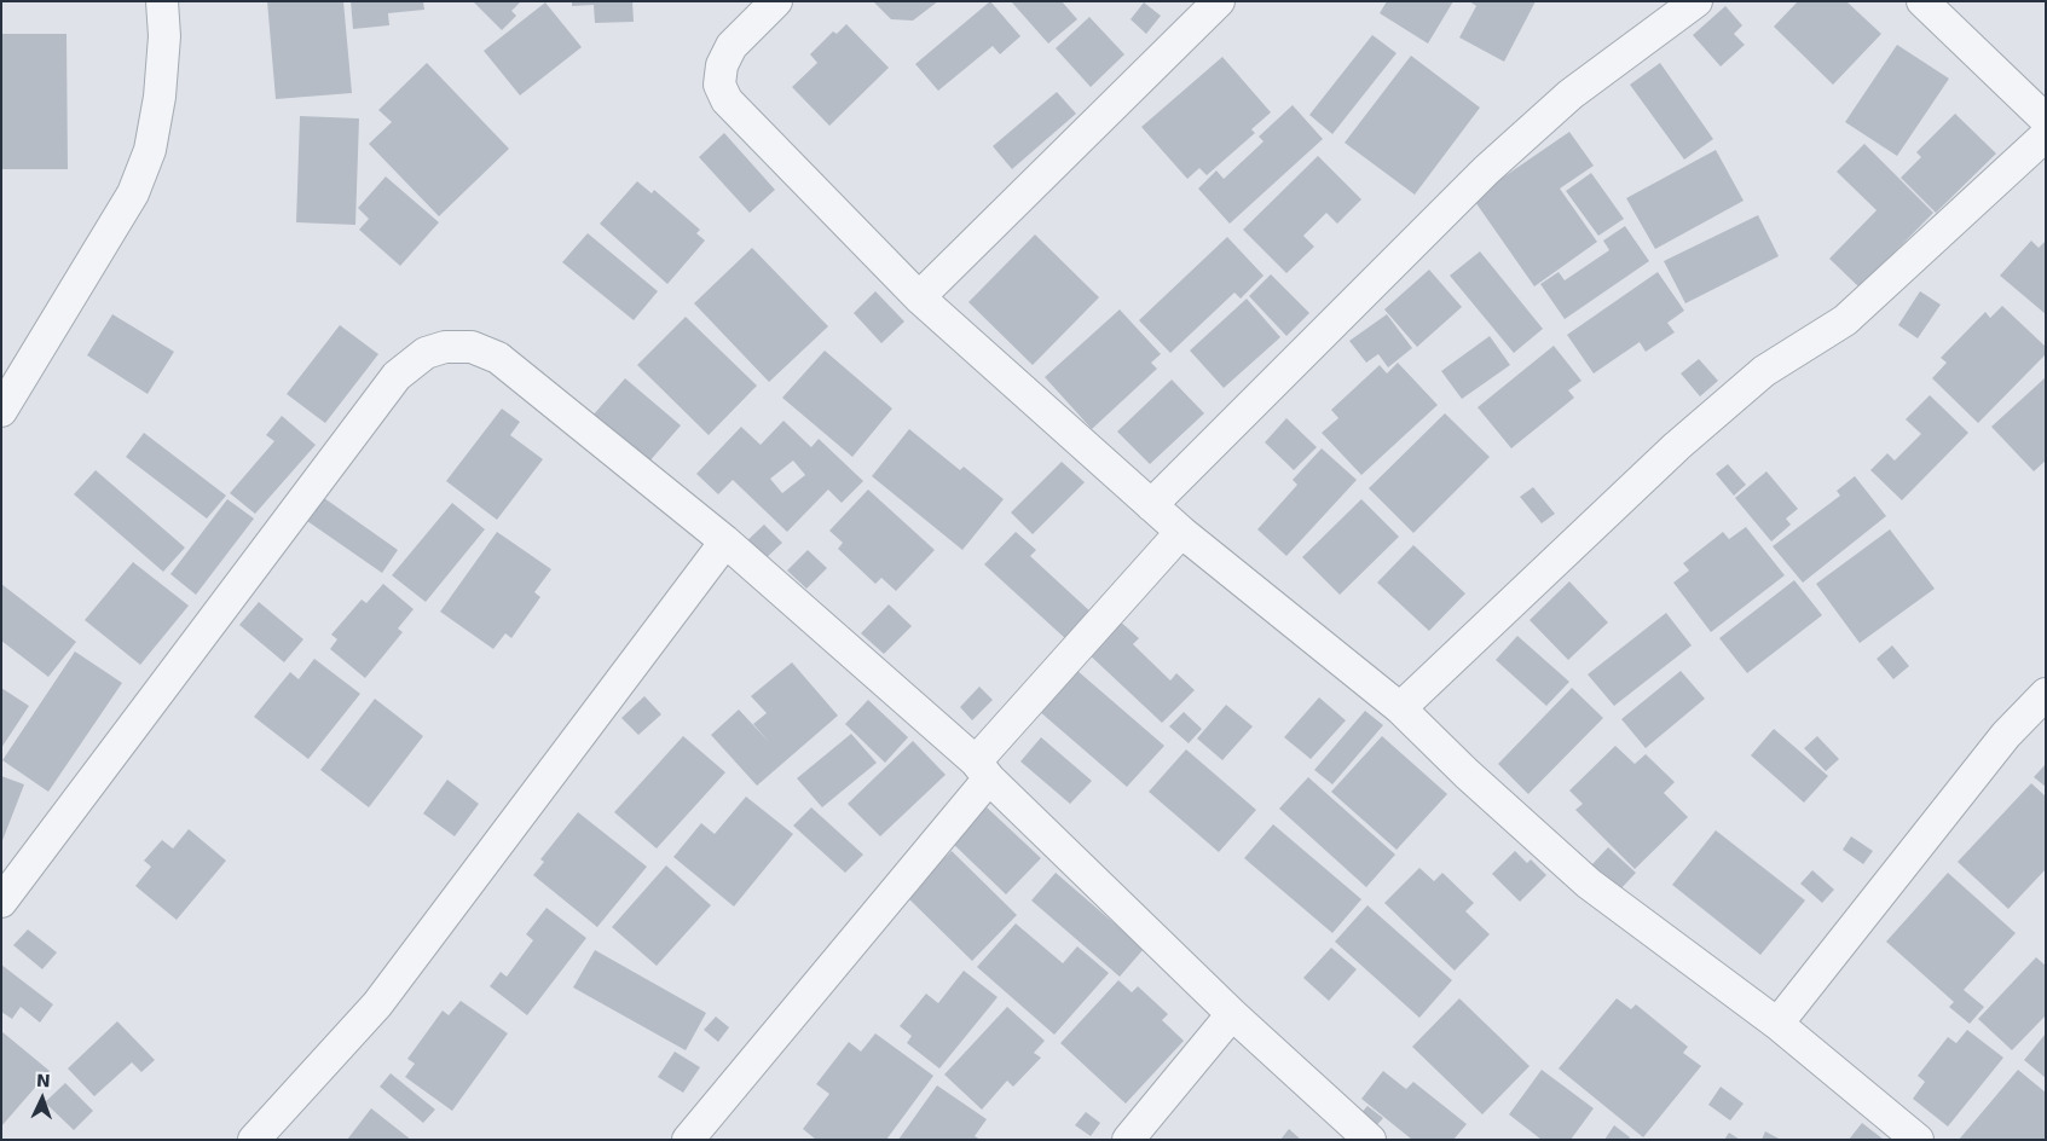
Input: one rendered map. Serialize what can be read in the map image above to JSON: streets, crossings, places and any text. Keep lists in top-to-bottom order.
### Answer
{
  "north": "top"
}
